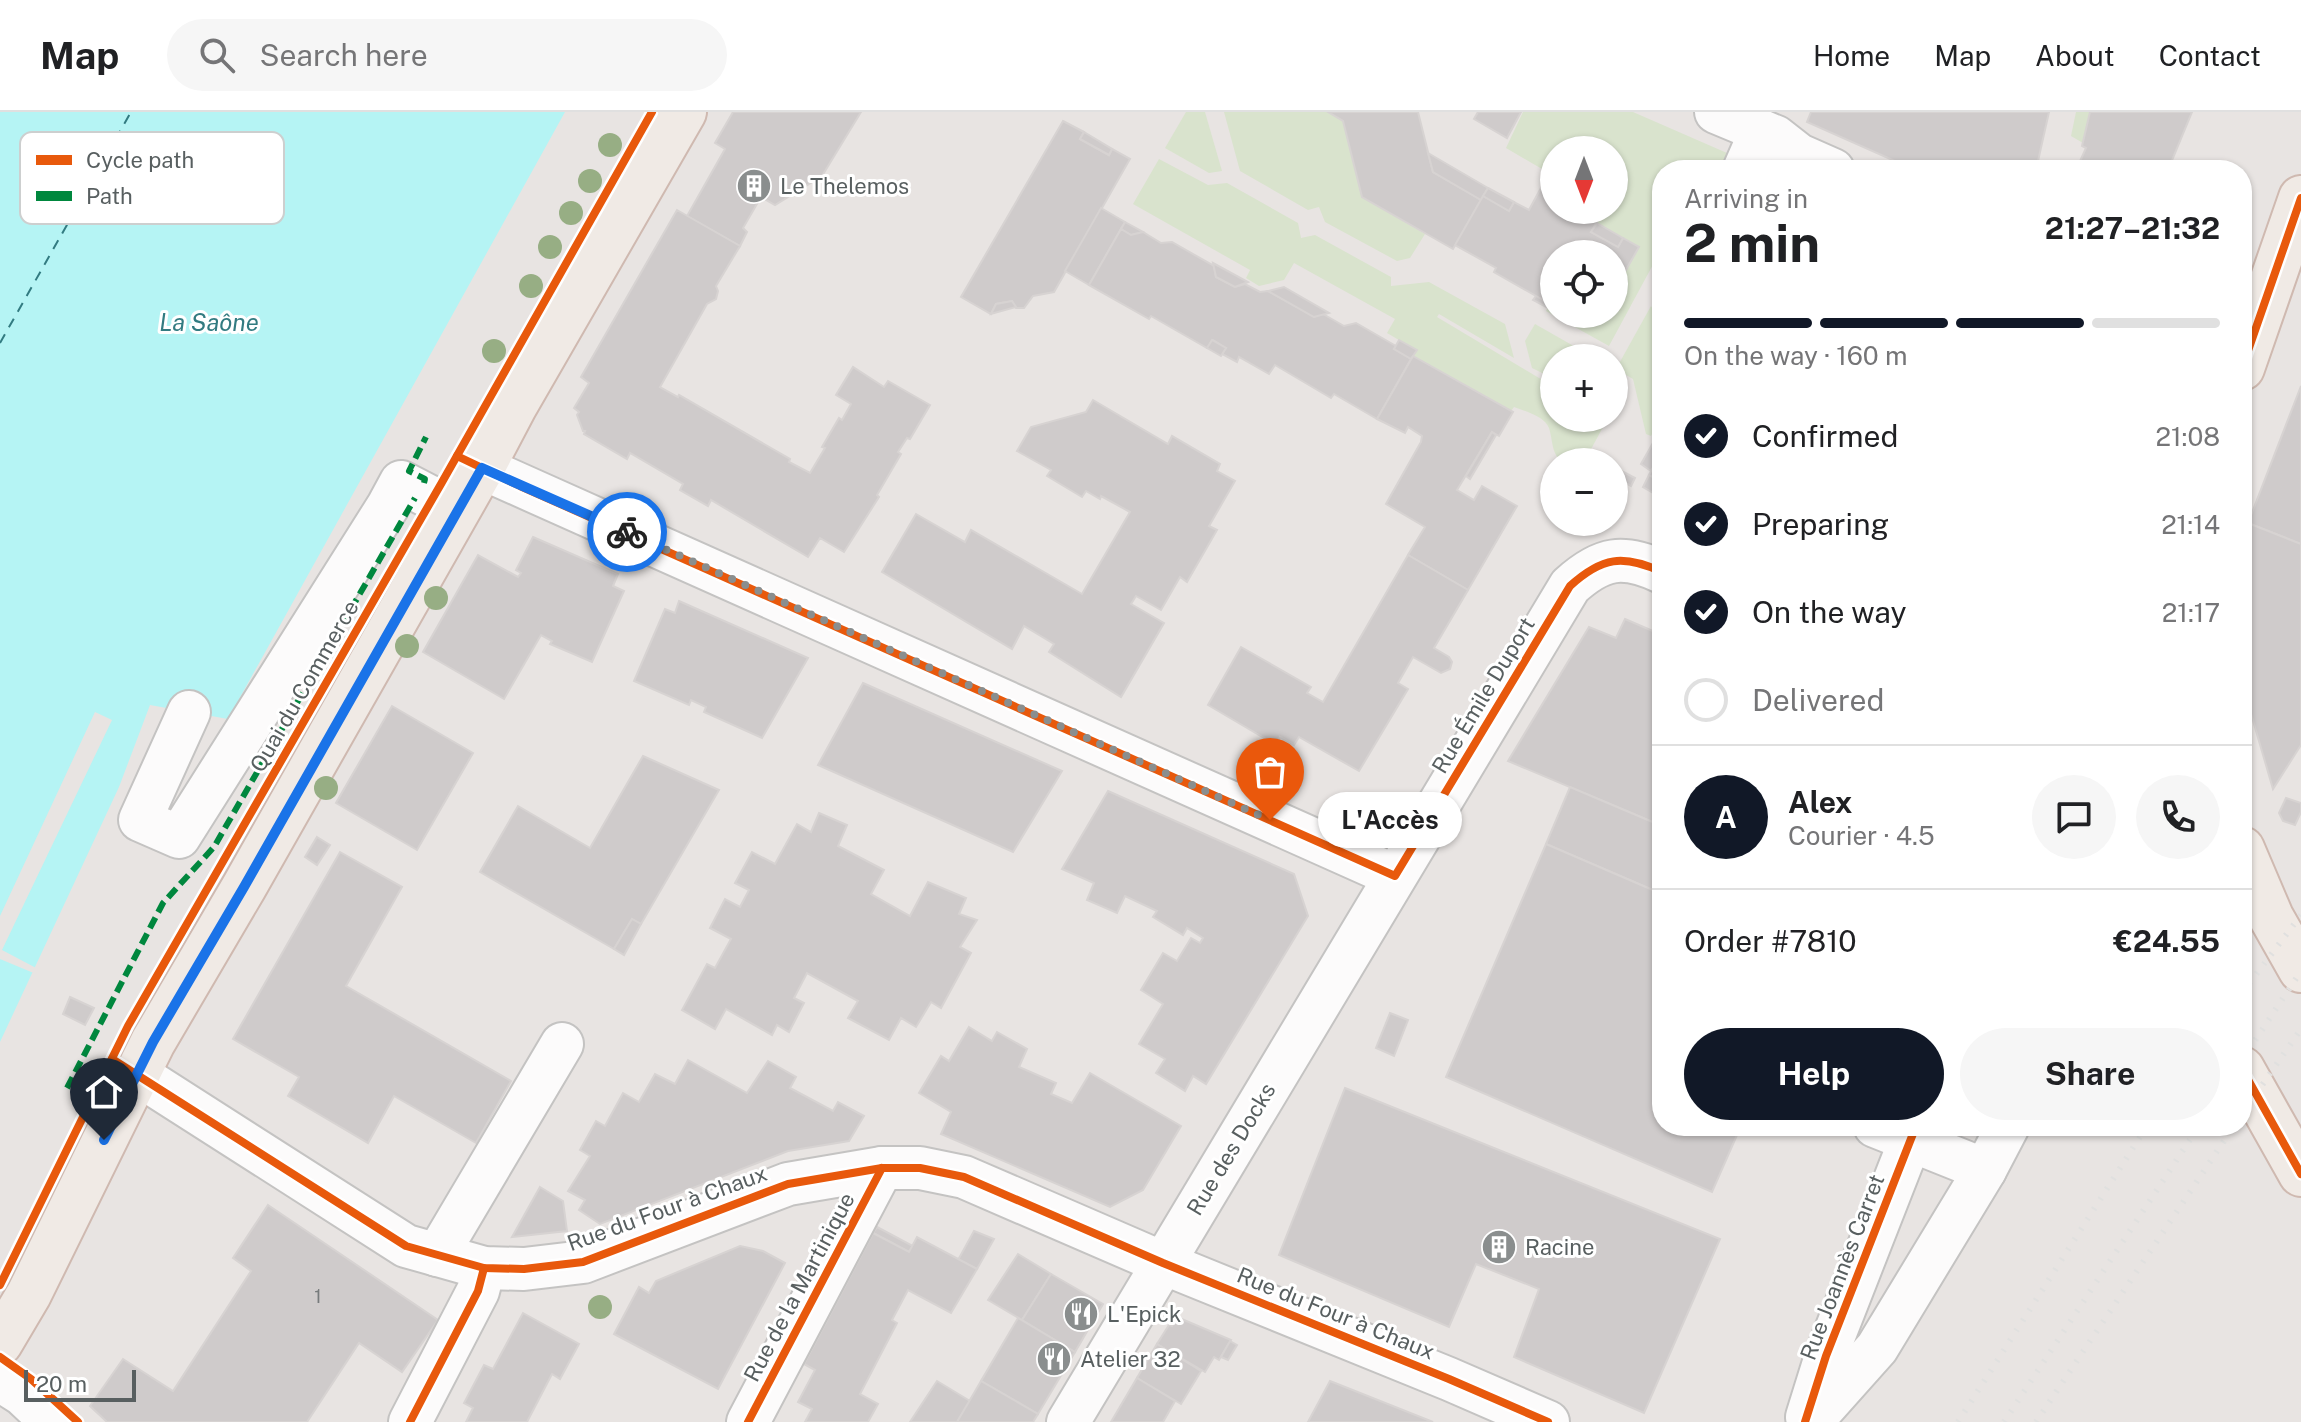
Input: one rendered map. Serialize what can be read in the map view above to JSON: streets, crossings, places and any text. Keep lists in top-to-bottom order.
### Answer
{
  "streets": {
    "main road": ["Quai du Commerce"],
    "street": [
      "Rue Émile Duport",
      "Rue des Docks",
      "Rue du Four à Chaux",
      "Rue Joannès Carret",
      "Rue de la Martinique"
    ]
  },
  "crossings": [
    ["Quai du Commerce", "Rue du Four à Chaux"],
    ["Rue Émile Duport", "Rue des Docks"],
    ["Rue des Docks", "Rue du Four à Chaux"],
    ["Rue du Four à Chaux", "Rue de la Martinique"]
  ],
  "water": ["La Saône"],
  "places": {
    "building": ["Le Thelemos", "Racine"],
    "other": ["L'Accès"],
    "restaurant": ["L'Epick", "Atelier 32"]
  },
  "house_numbers": ["1"],
  "legend": ["Cycle path", "Path"],
  "scale_bar": "20 m",
  "north": "bottom",
  "page": {
    "header": "Map",
    "search": "Search here",
    "nav": [
      "Home",
      "Map",
      "About",
      "Contact"
    ],
    "map_buttons": ["+", "−"],
    "heading": ["2 min", "Arriving in", "21:27–21:32"],
    "panel": [
      "Alex",
      "Courier · 4.5",
      "Order #7810",
      "€24.55"
    ],
    "bar": "On the way · 160 m",
    "list": [
      ["Confirmed", "21:08"],
      ["Preparing", "21:14"],
      ["On the way", "21:17"],
      "Delivered"
    ],
    "round": "A",
    "bubble": "L'Accès",
    "buttons": ["Help", "Share"],
    "scale": "20 m"
  }
}
